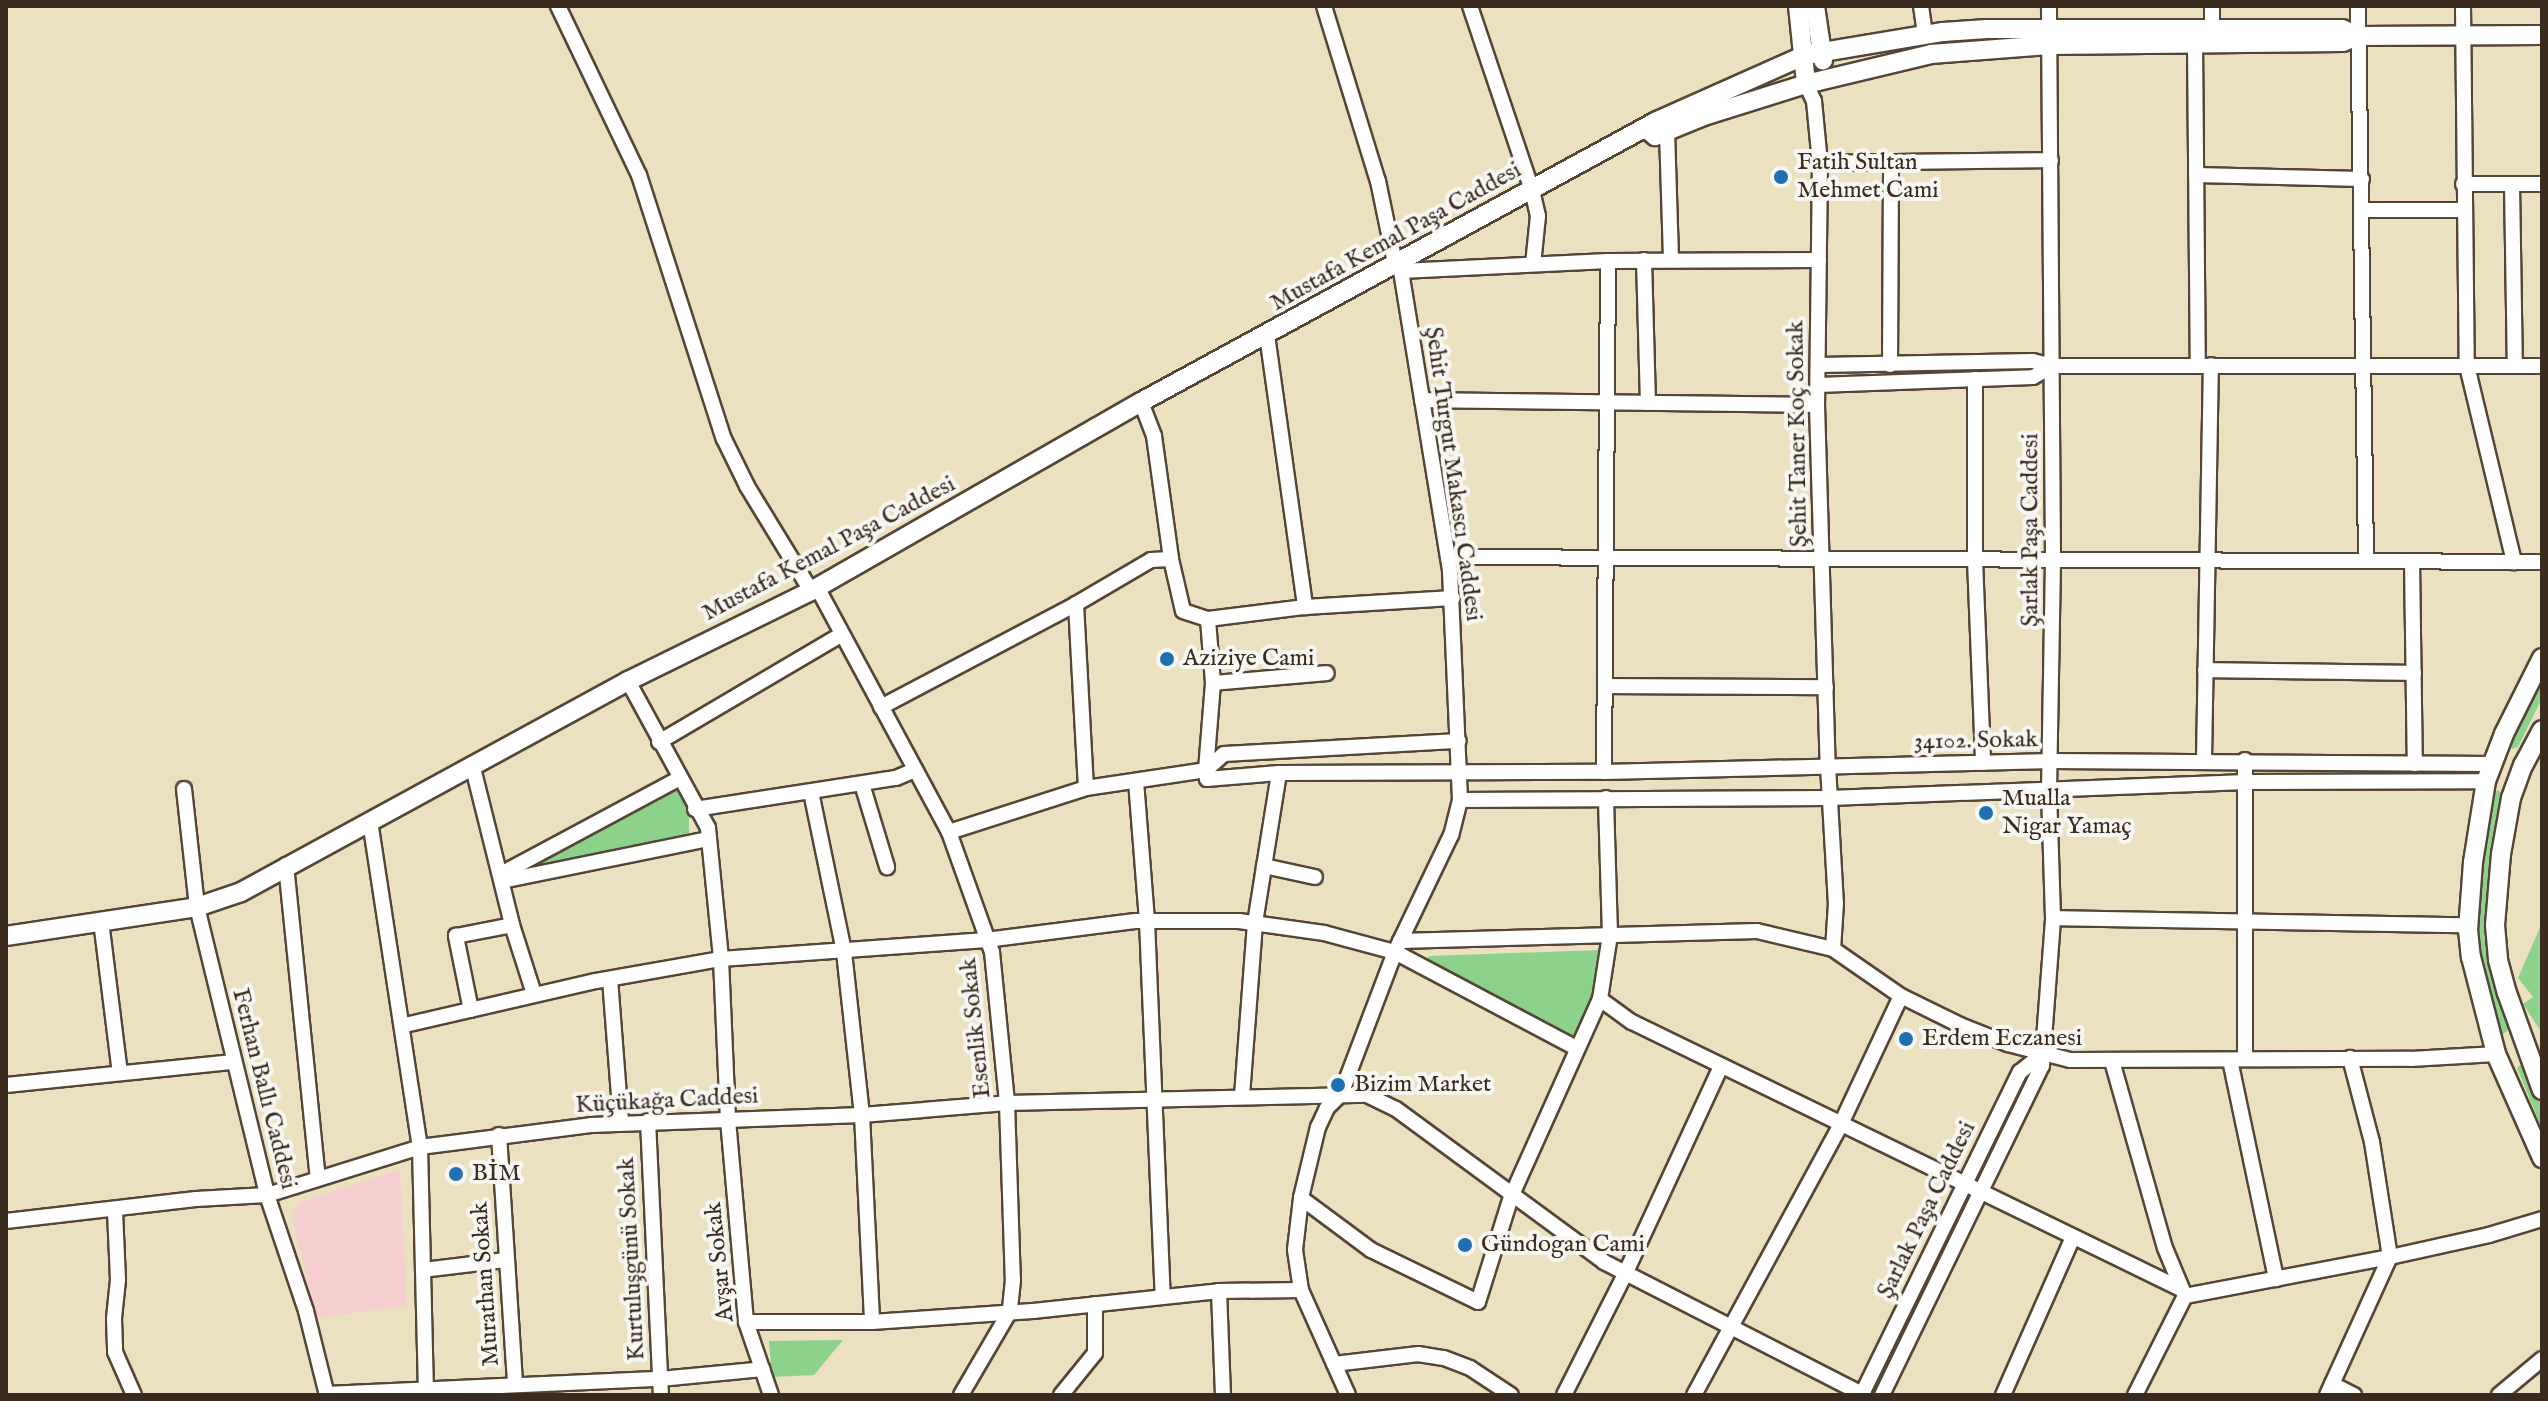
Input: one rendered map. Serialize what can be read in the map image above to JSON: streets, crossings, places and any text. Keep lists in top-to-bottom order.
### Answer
{
  "streets": {
    "main road": ["Mustafa Kemal Paşa Caddesi"],
    "street": [
      "Şehit Taner Koç Sokak",
      "Şehit Turgut Makascı Caddesi",
      "Şarlak Paşa Caddesi",
      "34102. Sokak",
      "Esenlik Sokak",
      "Ferhan Ballı Caddesi",
      "Küçükağa Caddesi",
      "Kurtuluşgünü Sokak",
      "Avşar Sokak",
      "Murathan Sokak"
    ]
  },
  "crossings": [
    ["Mustafa Kemal Paşa Caddesi", "Şehit Taner Koç Sokak"],
    ["Mustafa Kemal Paşa Caddesi", "Şehit Turgut Makascı Caddesi"],
    ["Mustafa Kemal Paşa Caddesi", "Şarlak Paşa Caddesi"],
    ["Mustafa Kemal Paşa Caddesi", "Esenlik Sokak"],
    ["Mustafa Kemal Paşa Caddesi", "Ferhan Ballı Caddesi"],
    ["Mustafa Kemal Paşa Caddesi", "Avşar Sokak"],
    ["Şehit Taner Koç Sokak", "34102. Sokak"],
    ["Şehit Turgut Makascı Caddesi", "34102. Sokak"],
    ["Şehit Turgut Makascı Caddesi", "Küçükağa Caddesi"],
    ["Şarlak Paşa Caddesi", "34102. Sokak"],
    ["Şarlak Paşa Caddesi", "Küçükağa Caddesi"],
    ["Esenlik Sokak", "Küçükağa Caddesi"],
    ["Ferhan Ballı Caddesi", "Küçükağa Caddesi"],
    ["Küçükağa Caddesi", "Kurtuluşgünü Sokak"],
    ["Küçükağa Caddesi", "Avşar Sokak"],
    ["Küçükağa Caddesi", "Murathan Sokak"]
  ],
  "places": [
    "Fatih Sultan Mehmet Cami",
    "Aziziye Cami",
    "Mualla Nigar Yamaç",
    "Erdem Eczanesi",
    "Bizim Market",
    "BİM",
    "Gündogan Cami"
  ]
}
